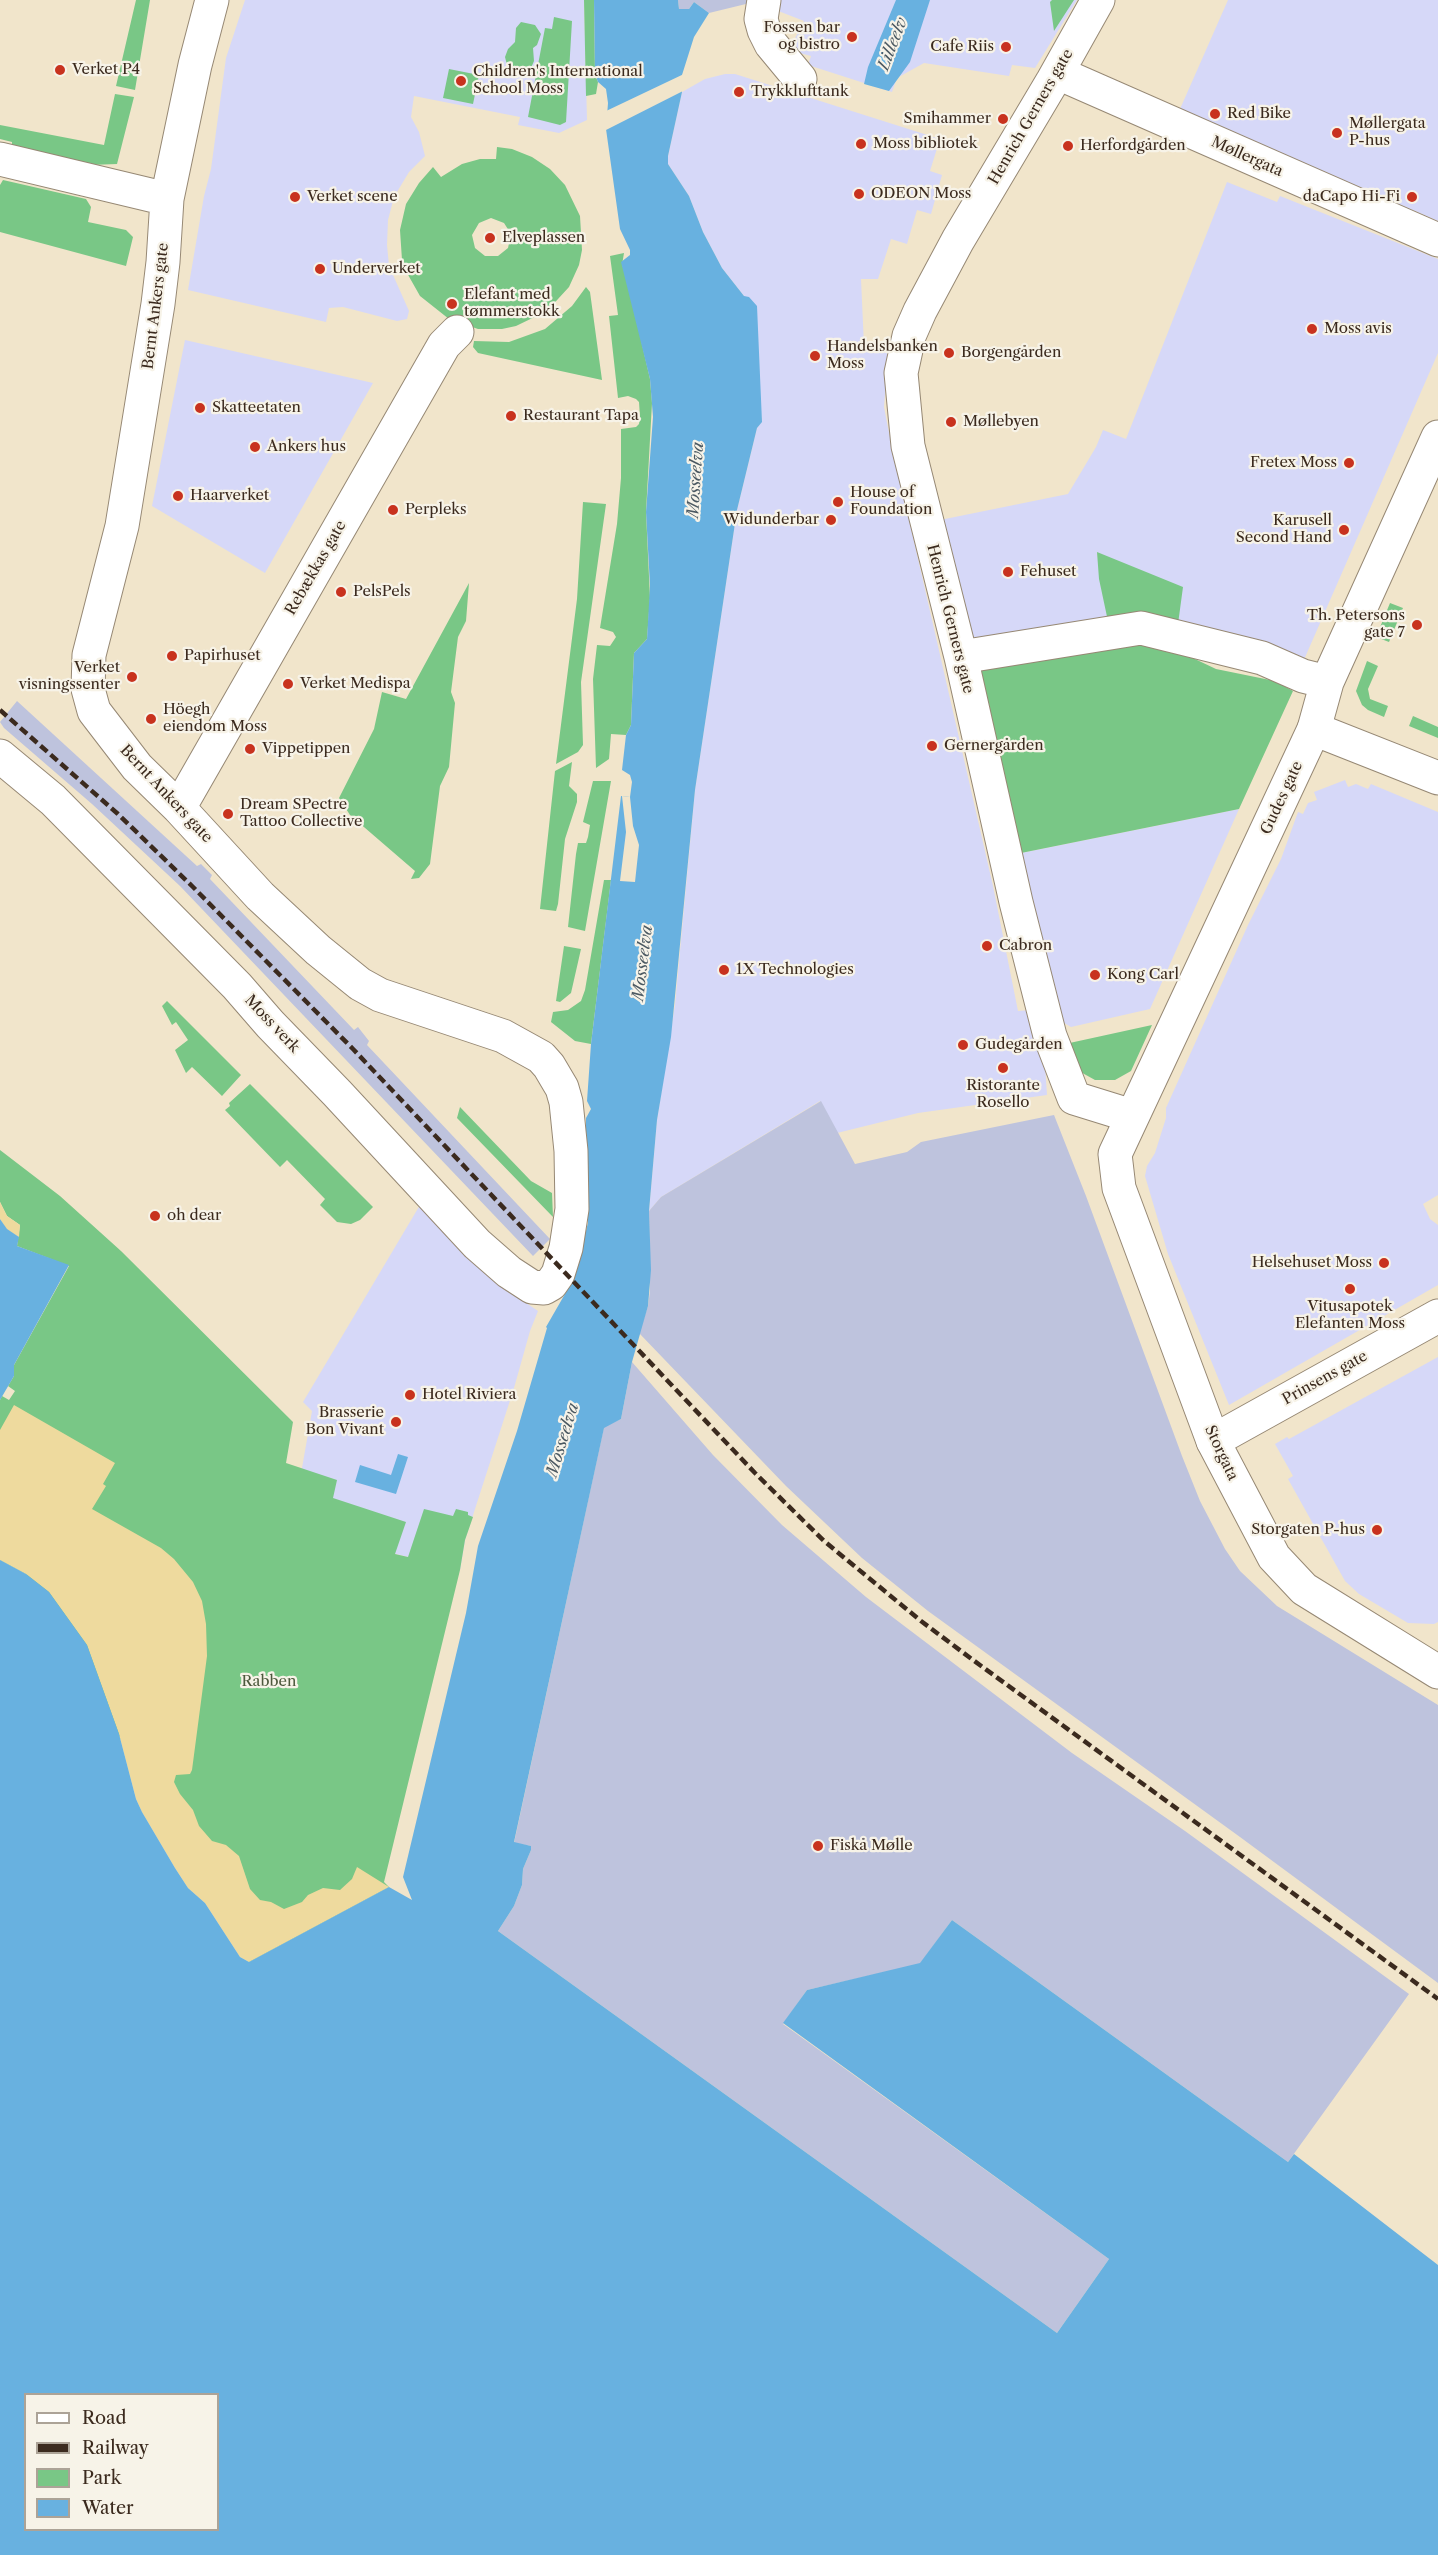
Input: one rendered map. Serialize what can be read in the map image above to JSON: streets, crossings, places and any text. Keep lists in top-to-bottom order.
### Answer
{
  "streets": {
    "street": [
      "Henrich Gerners gate",
      "Møllergata",
      "Bernt Ankers gate",
      "Rebækkas gate",
      "Gudes gate",
      "Moss verk",
      "Prinsens gate",
      "Storgata"
    ]
  },
  "crossings": [
    ["Henrich Gerners gate", "Møllergata"],
    ["Henrich Gerners gate", "Gudes gate"],
    ["Bernt Ankers gate", "Rebækkas gate"],
    ["Bernt Ankers gate", "Moss verk"],
    ["Gudes gate", "Storgata"],
    ["Prinsens gate", "Storgata"]
  ],
  "water": ["Lilleelv", "Mosseelva"],
  "parks": ["Rabben"],
  "places": [
    "Fossen bar og bistro",
    "Cafe Riis",
    "Verket P4",
    "Children's International School Moss",
    "Trykklufttank",
    "Red Bike",
    "Smihammer",
    "Møllergata P-hus",
    "Moss bibliotek",
    "Herfordgården",
    "ODEON Moss",
    "Verket scene",
    "daCapo Hi-Fi",
    "Elveplassen",
    "Underverket",
    "Elefant med tømmerstokk",
    "Moss avis",
    "Borgengården",
    "Handelsbanken Moss",
    "Skatteetaten",
    "Restaurant Tapa",
    "Møllebyen",
    "Ankers hus",
    "Fretex Moss",
    "Haarverket",
    "House of Foundation",
    "Perpleks",
    "Widunderbar",
    "Karusell Second Hand",
    "Fehuset",
    "PelsPels",
    "Th. Petersons gate 7",
    "Papirhuset",
    "Verket visningssenter",
    "Verket Medispa",
    "Höegh eiendom Moss",
    "Gernergården",
    "Vippetippen",
    "Dream SPectre Tattoo Collective",
    "Cabron",
    "1X Technologies",
    "Kong Carl",
    "Gudegården",
    "Ristorante Rosello",
    "oh dear",
    "Helsehuset Moss",
    "Vitusapotek Elefanten Moss",
    "Hotel Riviera",
    "Brasserie Bon Vivant",
    "Storgaten P-hus",
    "Fiskå Mølle"
  ],
  "legend": [
    "Road",
    "Railway",
    "Park",
    "Water"
  ]
}
